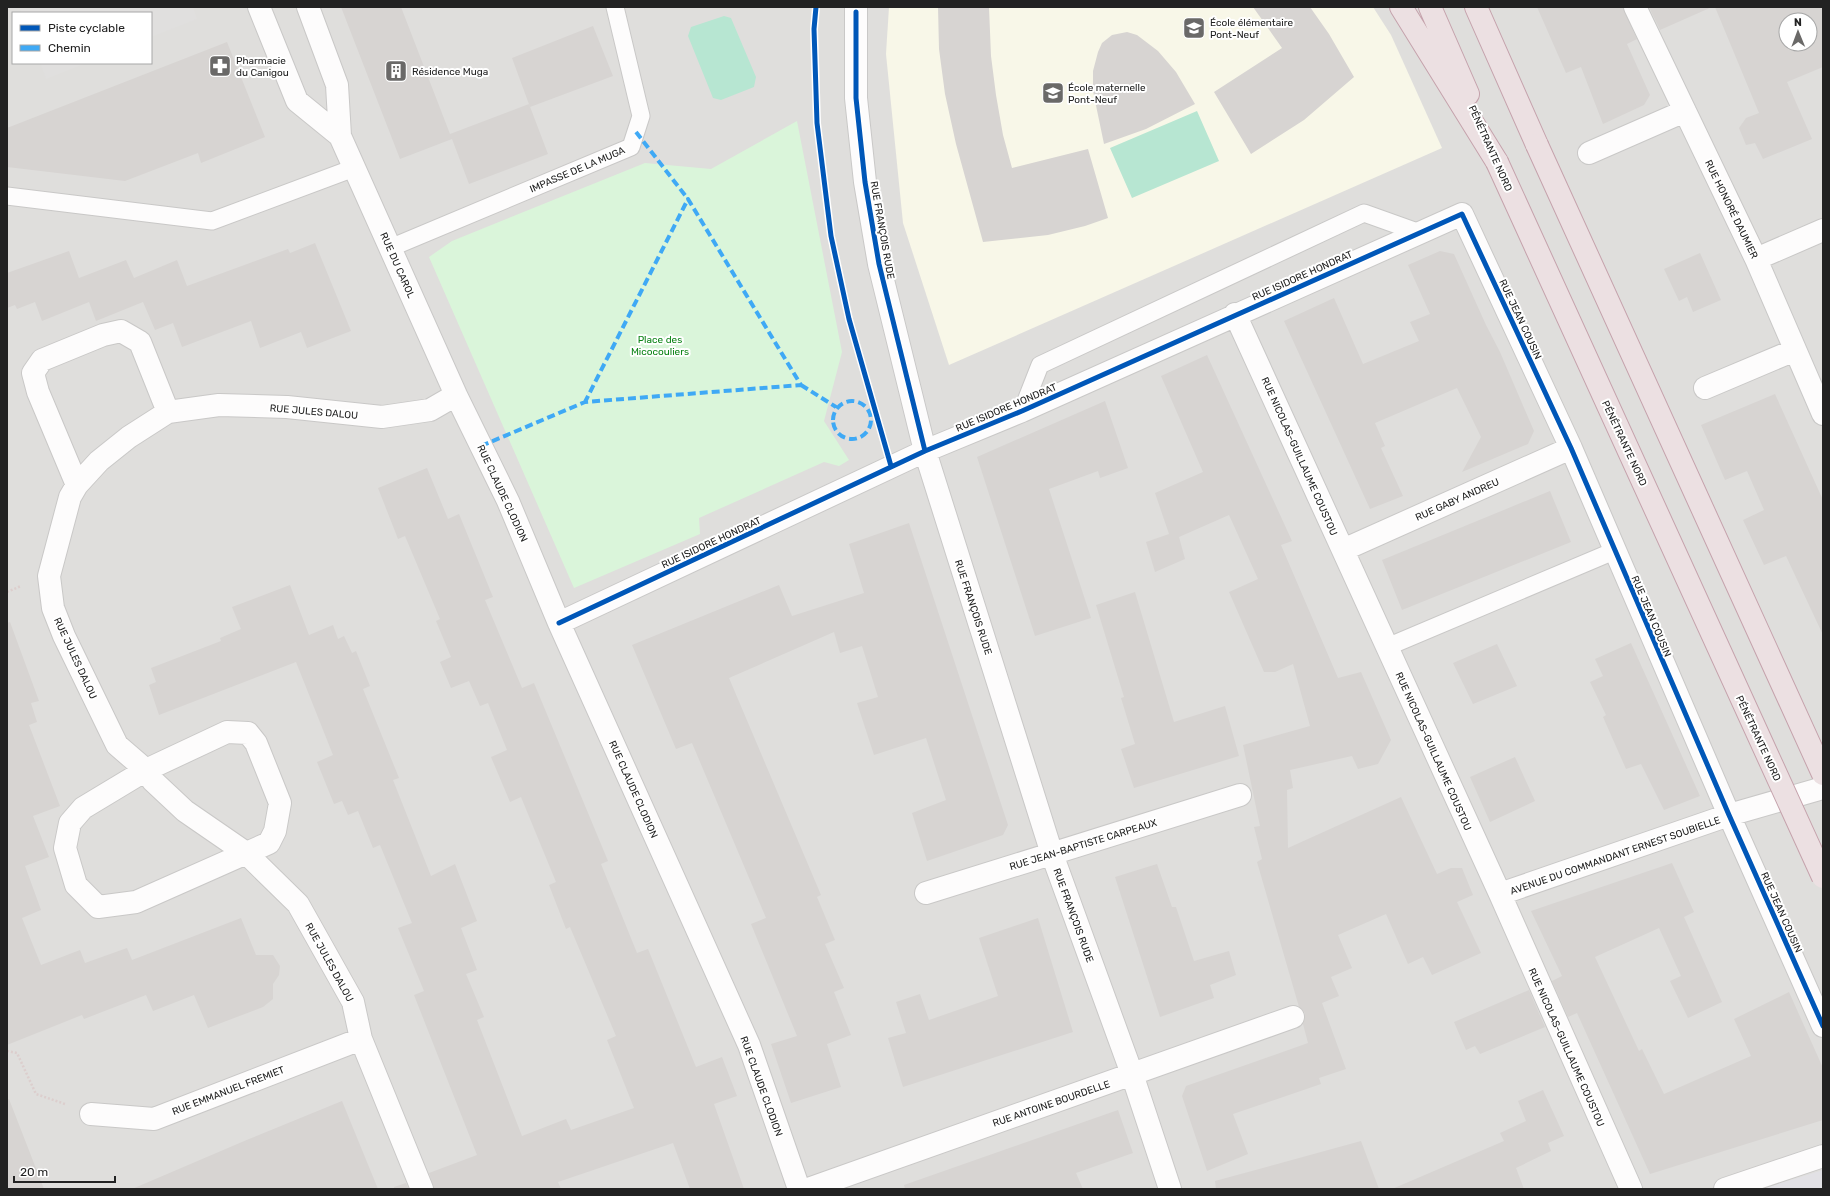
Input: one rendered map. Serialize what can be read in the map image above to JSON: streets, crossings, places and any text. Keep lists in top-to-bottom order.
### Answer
{
  "streets": {
    "highway": ["PÉNÉTRANTE NORD"],
    "street": [
      "RUE HONORÉ DAUMIER",
      "RUE FRANÇOIS RUDE",
      "RUE DU CAROL",
      "RUE ISIDORE HONDRAT",
      "RUE JEAN COUSIN",
      "RUE JULES DALOU",
      "RUE NICOLAS-GUILLAUME COUSTOU",
      "RUE CLAUDE CLODION",
      "RUE GABY ANDREU",
      "RUE JEAN-BAPTISTE CARPEAUX",
      "AVENUE DU COMMANDANT ERNEST SOUBIELLE",
      "RUE EMMANUEL FREMIET",
      "RUE ANTOINE BOURDELLE"
    ],
    "lane": ["IMPASSE DE LA MUGA"]
  },
  "crossings": [
    ["IMPASSE DE LA MUGA", "RUE DU CAROL"],
    ["RUE FRANÇOIS RUDE", "RUE ISIDORE HONDRAT"],
    ["RUE FRANÇOIS RUDE", "RUE JEAN-BAPTISTE CARPEAUX"],
    ["RUE FRANÇOIS RUDE", "RUE ANTOINE BOURDELLE"],
    ["RUE DU CAROL", "RUE JULES DALOU"],
    ["RUE DU CAROL", "RUE CLAUDE CLODION"],
    ["RUE ISIDORE HONDRAT", "RUE JEAN COUSIN"],
    ["RUE ISIDORE HONDRAT", "RUE NICOLAS-GUILLAUME COUSTOU"],
    ["RUE ISIDORE HONDRAT", "RUE CLAUDE CLODION"],
    ["RUE JEAN COUSIN", "RUE GABY ANDREU"],
    ["RUE JEAN COUSIN", "AVENUE DU COMMANDANT ERNEST SOUBIELLE"],
    ["RUE JULES DALOU", "RUE CLAUDE CLODION"],
    ["RUE JULES DALOU", "RUE EMMANUEL FREMIET"],
    ["RUE NICOLAS-GUILLAUME COUSTOU", "RUE GABY ANDREU"],
    ["RUE NICOLAS-GUILLAUME COUSTOU", "AVENUE DU COMMANDANT ERNEST SOUBIELLE"]
  ],
  "parks": ["Place des Micocouliers"],
  "places": {
    "school or university": ["École élémentaire Pont-Neuf", "École maternelle Pont-Neuf"],
    "pharmacy": ["Pharmacie du Canigou"],
    "building": ["Résidence Muga"]
  },
  "legend": ["Piste cyclable", "Chemin"],
  "scale_bar": "20 m",
  "north": "top"
}
